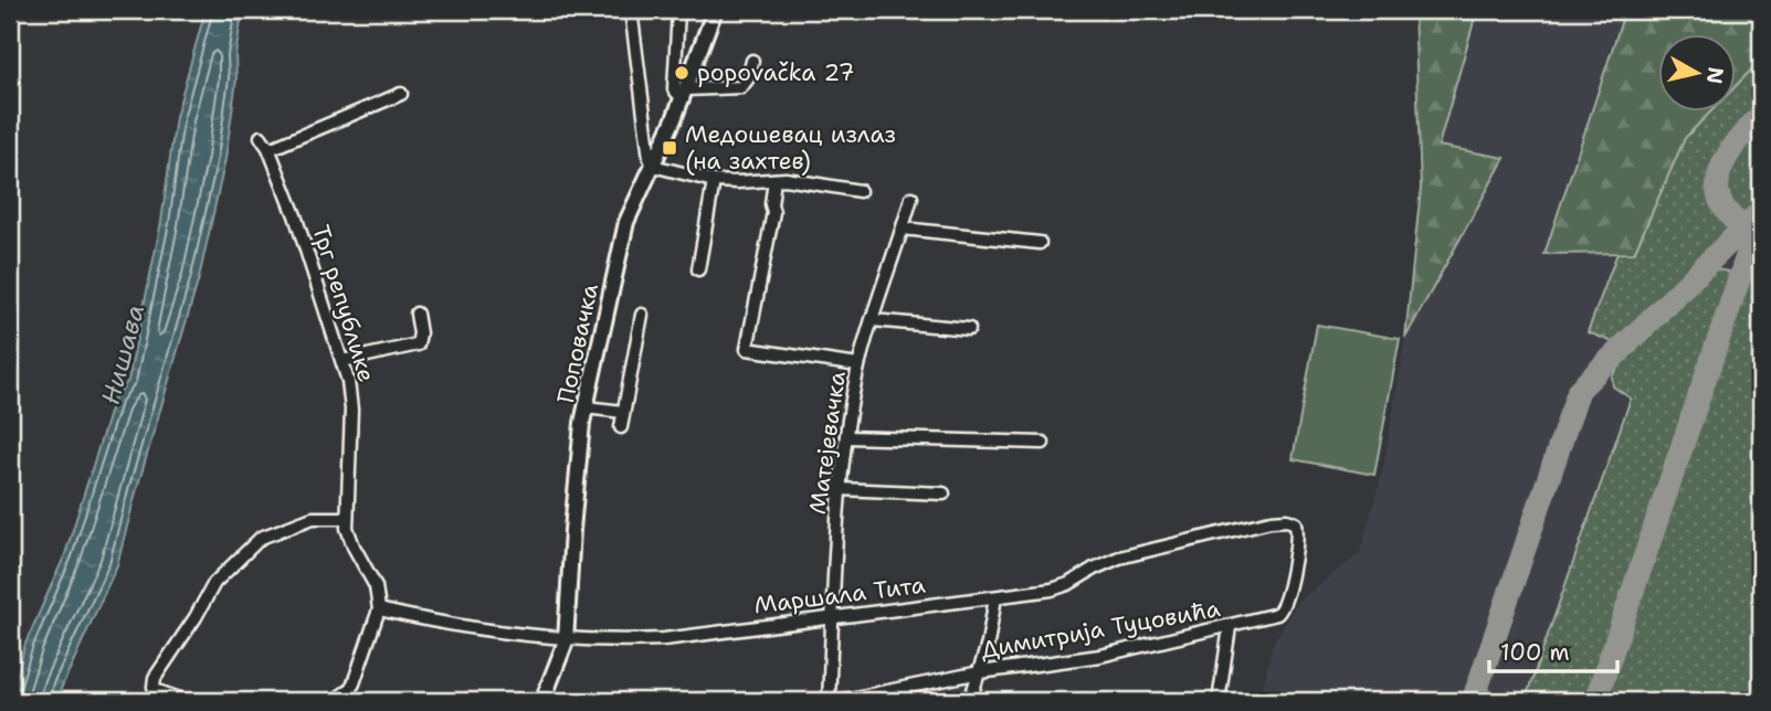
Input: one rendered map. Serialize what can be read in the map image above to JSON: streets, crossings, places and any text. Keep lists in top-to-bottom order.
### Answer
{
  "streets": {
    "street": [
      "Трг републике",
      "Поповачка",
      "Матејевачка",
      "Маршала Тита",
      "Димитрија Туцовића"
    ]
  },
  "crossings": [
    ["Трг републике", "Маршала Тита"],
    ["Поповачка", "Маршала Тита"],
    ["Матејевачка", "Маршала Тита"],
    ["Маршала Тита", "Димитрија Туцовића"]
  ],
  "water": ["Нишава"],
  "places": {
    "other": ["popovačka 27"],
    "transit": ["Медошевац излаз (на захтев)"]
  },
  "scale_bar": "100 m",
  "north": "right"
}
